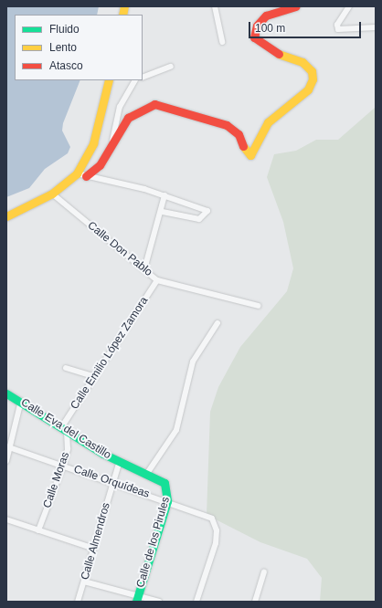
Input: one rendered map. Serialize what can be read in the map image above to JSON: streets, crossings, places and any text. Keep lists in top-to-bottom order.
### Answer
{
  "streets": {
    "street": [
      "Calle Don Pablo",
      "Calle Emilio López Zamora",
      "Calle Eva del Castillo",
      "Calle Moras",
      "Calle Orquídeas",
      "Calle Almendros",
      "Calle de los Pirules"
    ]
  },
  "crossings": [
    ["Calle Don Pablo", "Calle Emilio López Zamora"],
    ["Calle Emilio López Zamora", "Calle Eva del Castillo"],
    ["Calle Emilio López Zamora", "Calle Moras"],
    ["Calle Eva del Castillo", "Calle Moras"],
    ["Calle Eva del Castillo", "Calle Almendros"],
    ["Calle Eva del Castillo", "Calle de los Pirules"],
    ["Calle Moras", "Calle Orquídeas"],
    ["Calle Orquídeas", "Calle Almendros"],
    ["Calle Orquídeas", "Calle de los Pirules"]
  ],
  "legend": ["Fluido", "Lento", "Atasco"],
  "scale_bar": "100 m"
}
